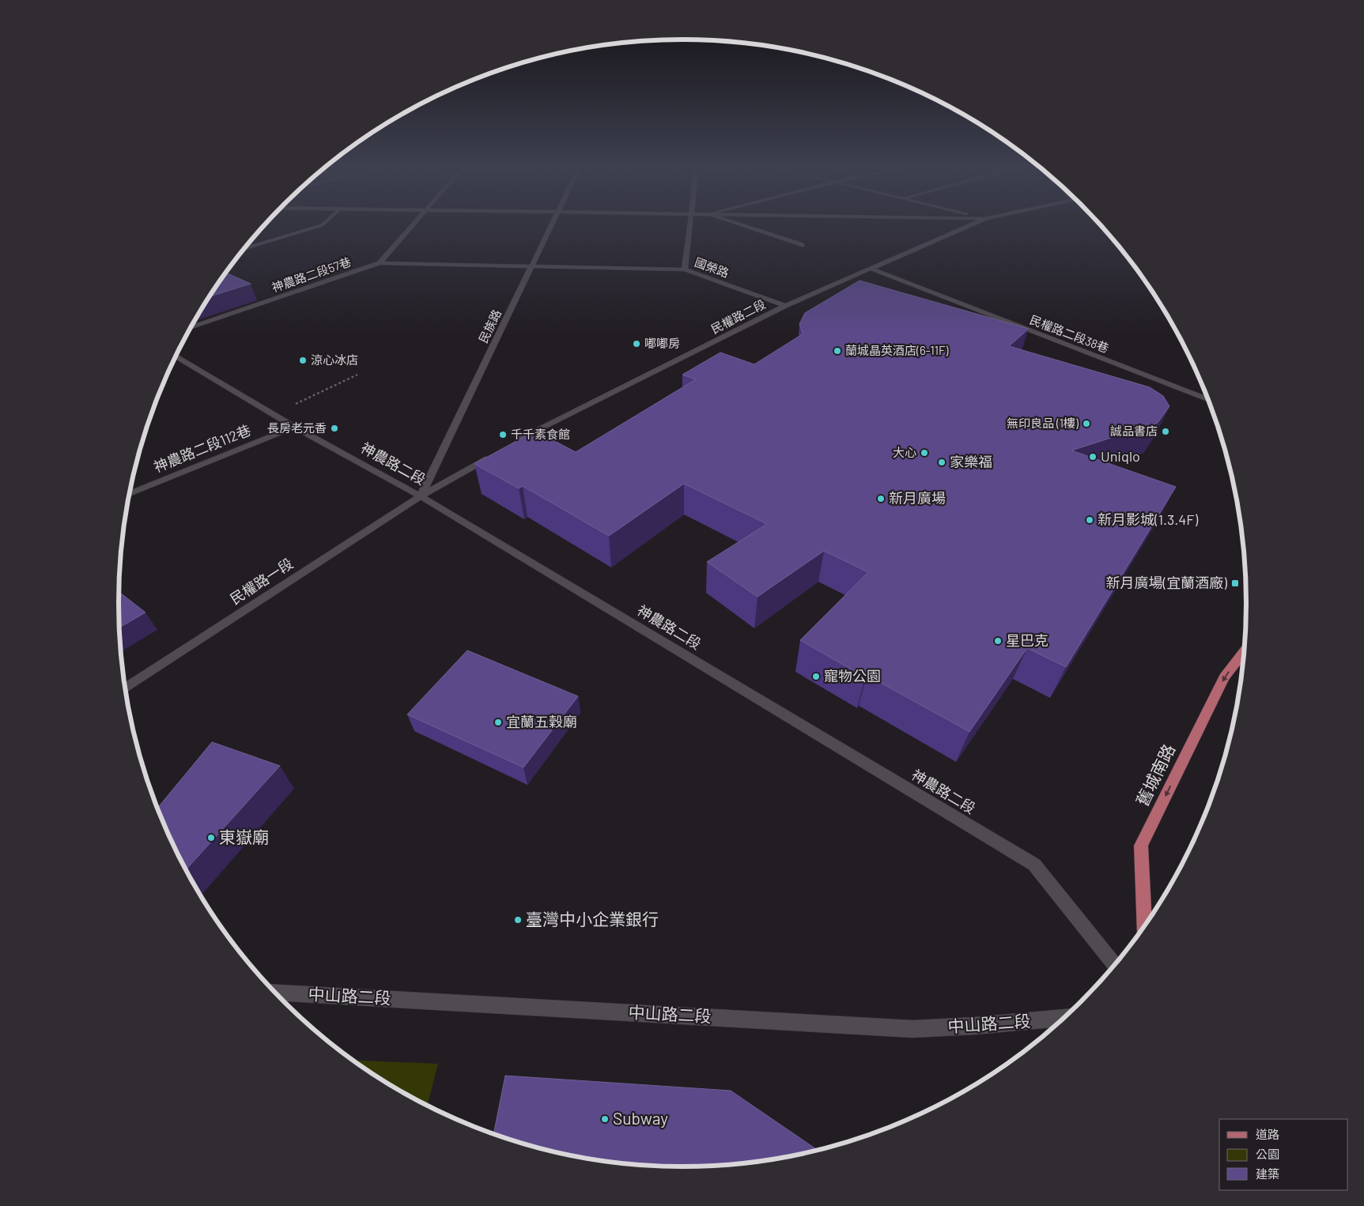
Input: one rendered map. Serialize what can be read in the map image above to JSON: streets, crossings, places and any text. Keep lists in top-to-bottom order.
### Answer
{
  "streets": {
    "main road": ["舊城南路"],
    "street": [
      "國榮路",
      "神農路二段57巷",
      "民權路二段",
      "民族路",
      "民權路二段38巷",
      "神農路二段112巷",
      "神農路二段",
      "民權路一段",
      "中山路二段"
    ]
  },
  "crossings": [
    ["國榮路", "民權路二段"],
    ["民權路二段", "民權路二段38巷"],
    ["民族路", "神農路二段"],
    ["民族路", "民權路一段"],
    ["神農路二段112巷", "神農路二段"],
    ["神農路二段", "民權路一段"]
  ],
  "one_way": ["舊城南路"],
  "places": {
    "other": [
      "嘟嘟房",
      "蘭城晶英酒店(6-11F)",
      "涼心冰店",
      "無印良品 (1樓)",
      "長房老元香",
      "誠品書店",
      "千千素食館",
      "大心",
      "Uniqlo",
      "家樂福",
      "新月廣場",
      "新月影城(1.3.4F)",
      "星巴克",
      "寵物公園",
      "宜蘭五穀廟",
      "東嶽廟",
      "臺灣中小企業銀行",
      "Subway"
    ],
    "transit": ["新月廣場(宜蘭酒廠)"]
  },
  "legend": ["道路", "公園", "建築"]
}
